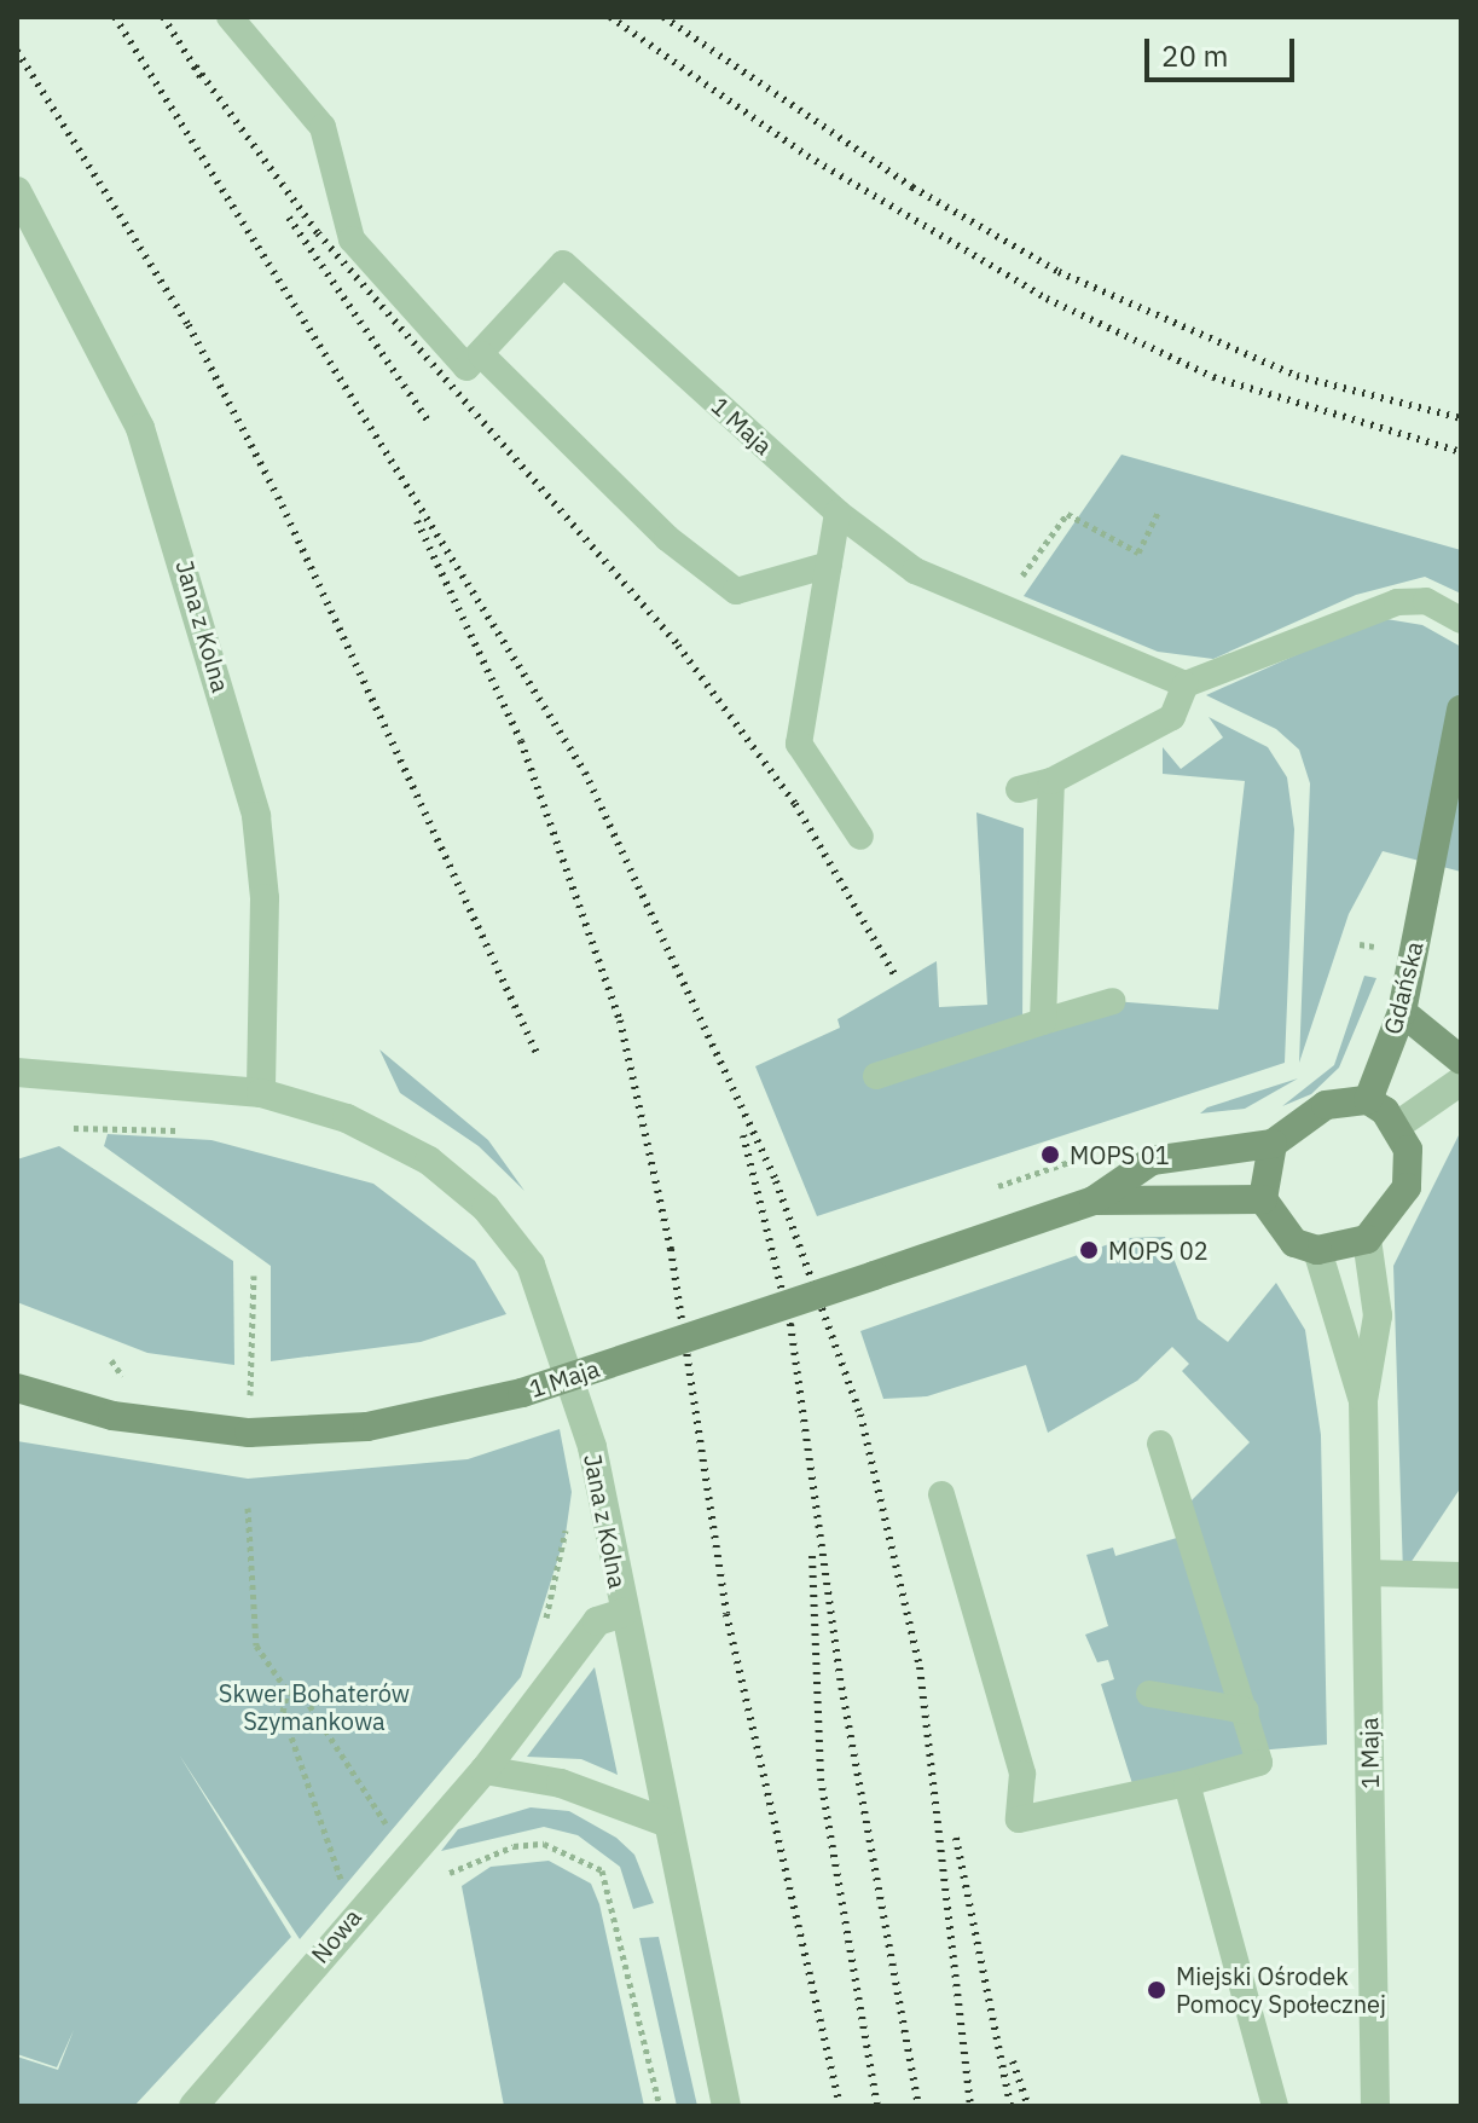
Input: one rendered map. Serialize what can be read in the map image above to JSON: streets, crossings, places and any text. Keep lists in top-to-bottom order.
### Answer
{
  "streets": {
    "street": [
      "1 Maja",
      "Jana z Kolna",
      "Gdańska",
      "Nowa"
    ]
  },
  "crossings": [
    ["Jana z Kolna", "Nowa"]
  ],
  "parks": ["Skwer Bohaterów Szymankowa"],
  "places": ["MOPS 01", "MOPS 02", "Miejski Ośrodek Pomocy Społecznej"],
  "scale_bar": "20 m"
}
